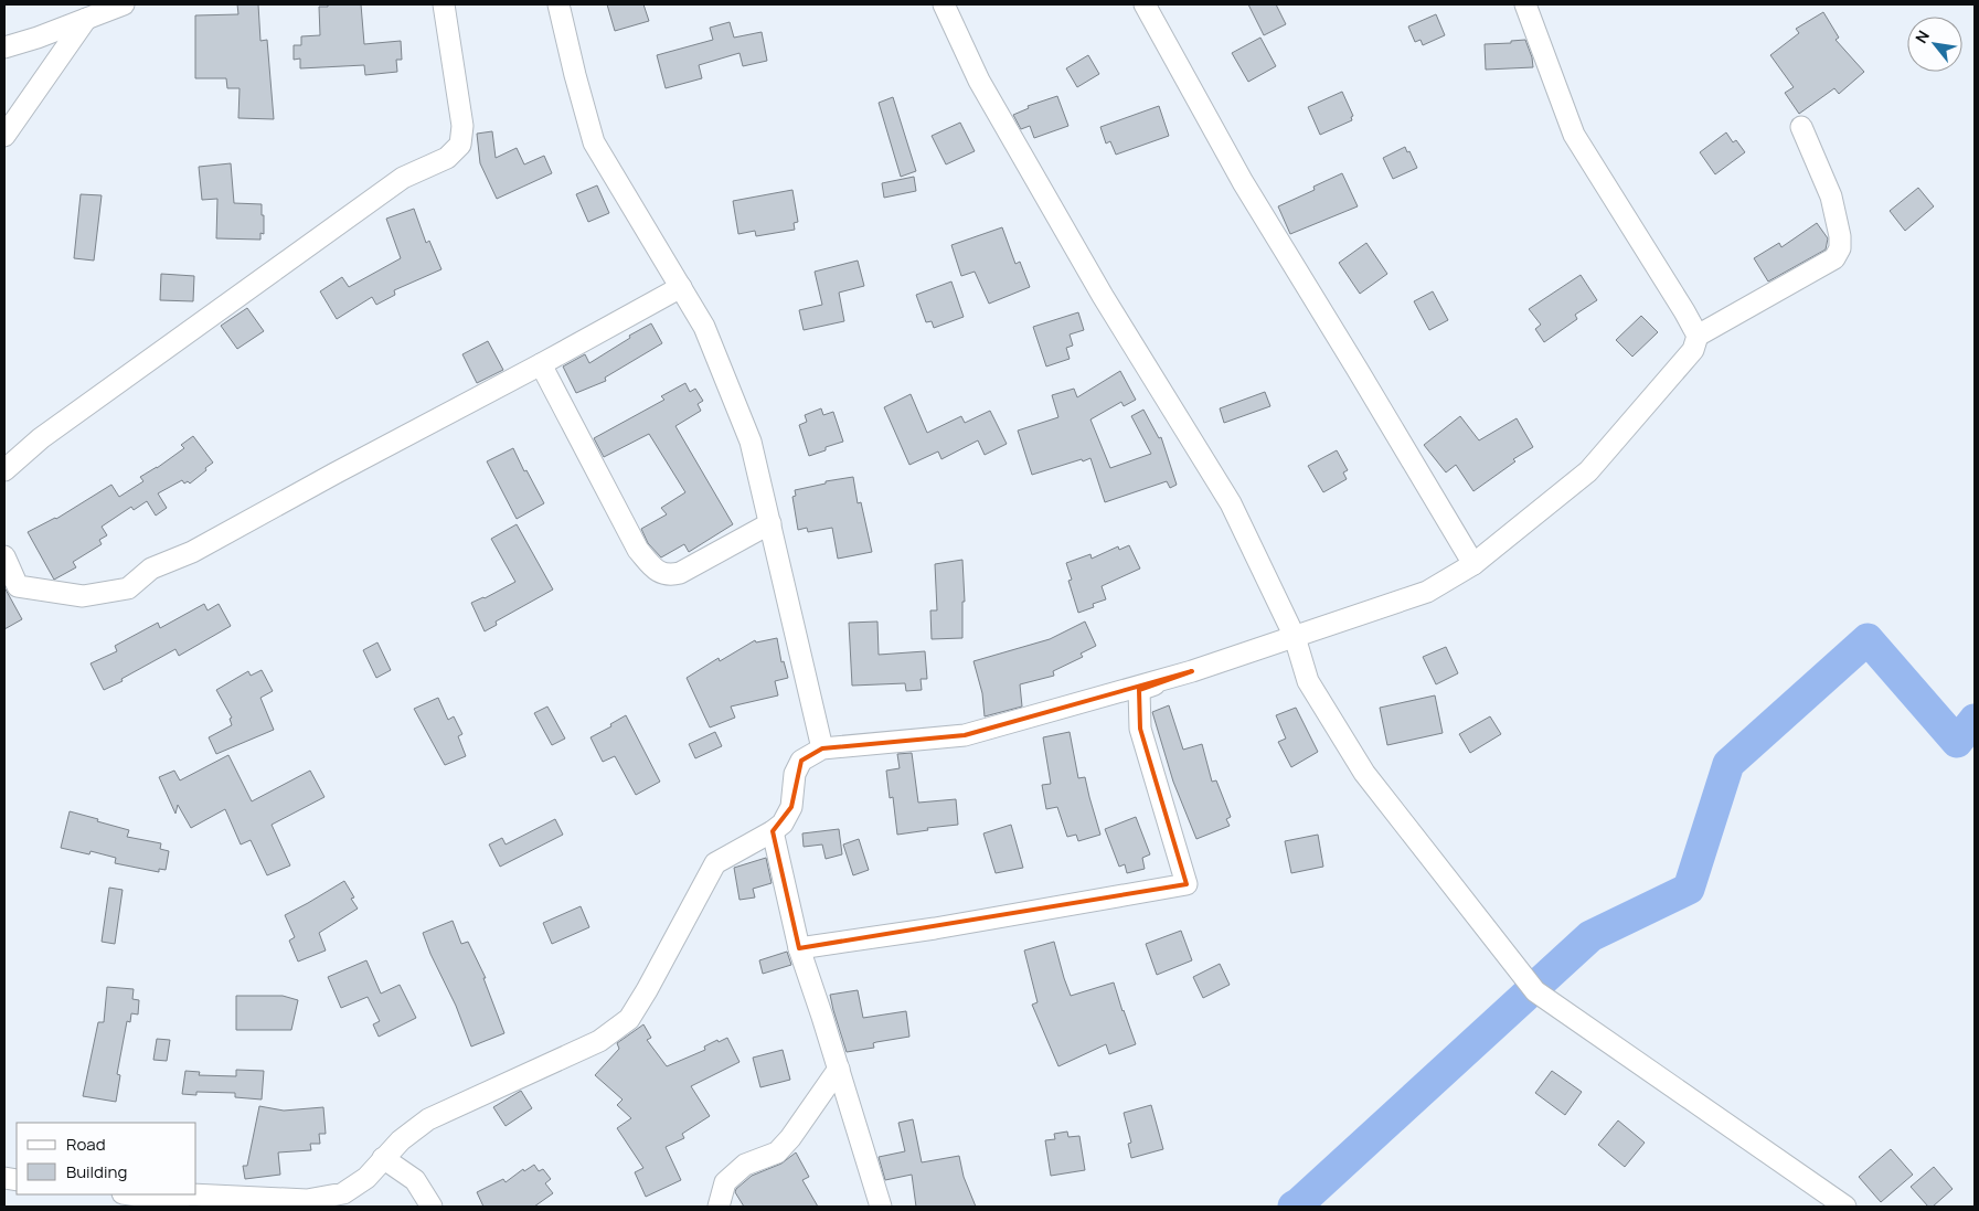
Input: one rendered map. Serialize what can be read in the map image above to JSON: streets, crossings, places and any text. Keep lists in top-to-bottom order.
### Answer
{
  "legend": ["Road", "Building"],
  "north": "top left"
}
